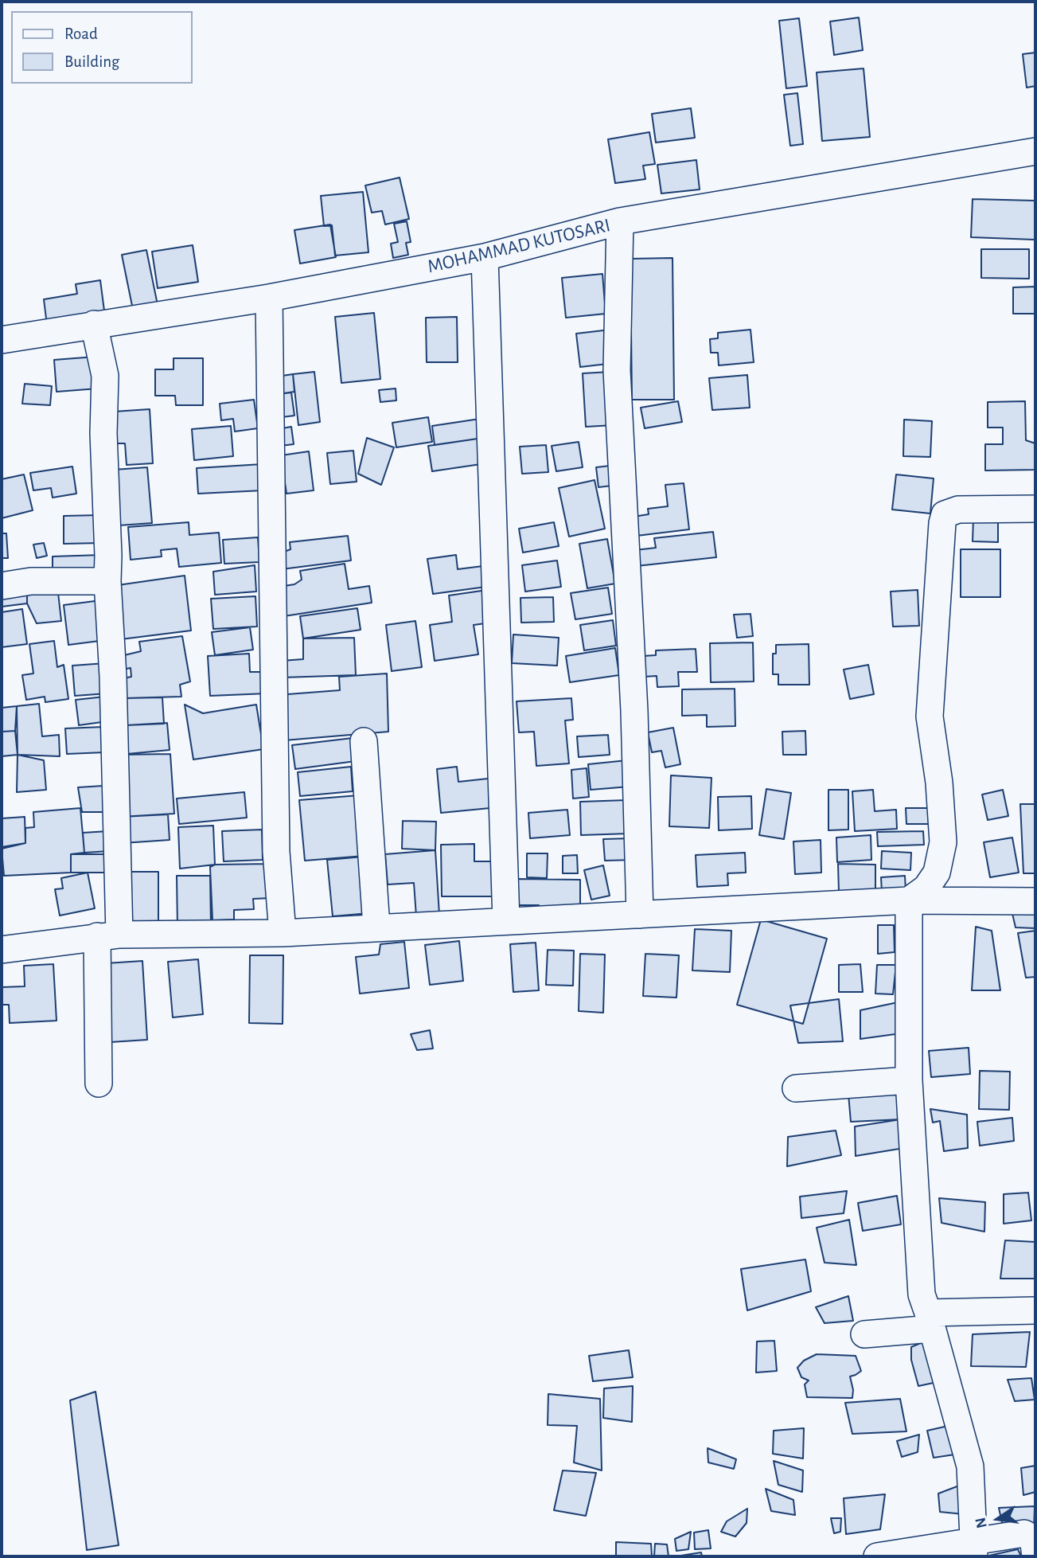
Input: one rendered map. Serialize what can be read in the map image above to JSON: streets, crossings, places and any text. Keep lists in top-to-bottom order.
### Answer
{
  "streets": {
    "street": ["MOHAMMAD KUTOSARI"]
  },
  "legend": ["Road", "Building"],
  "north": "left"
}
